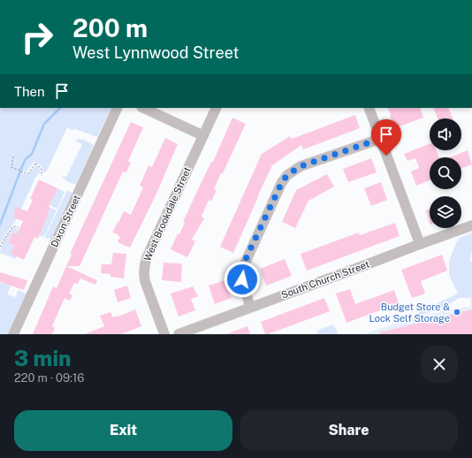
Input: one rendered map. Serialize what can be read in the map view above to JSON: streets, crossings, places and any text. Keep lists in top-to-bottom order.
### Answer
{
  "streets": {
    "street": ["West Brookdale Street", "Dixon Street", "South Church Street"]
  },
  "places": ["Budget Store & Lock Self Storage"],
  "page": {
    "turn": ["200 m", "West Lynnwood Street"],
    "then": "Then",
    "heading": ["3 min", "220 m · 09:16"],
    "buttons": ["Exit", "Share"]
  }
}
